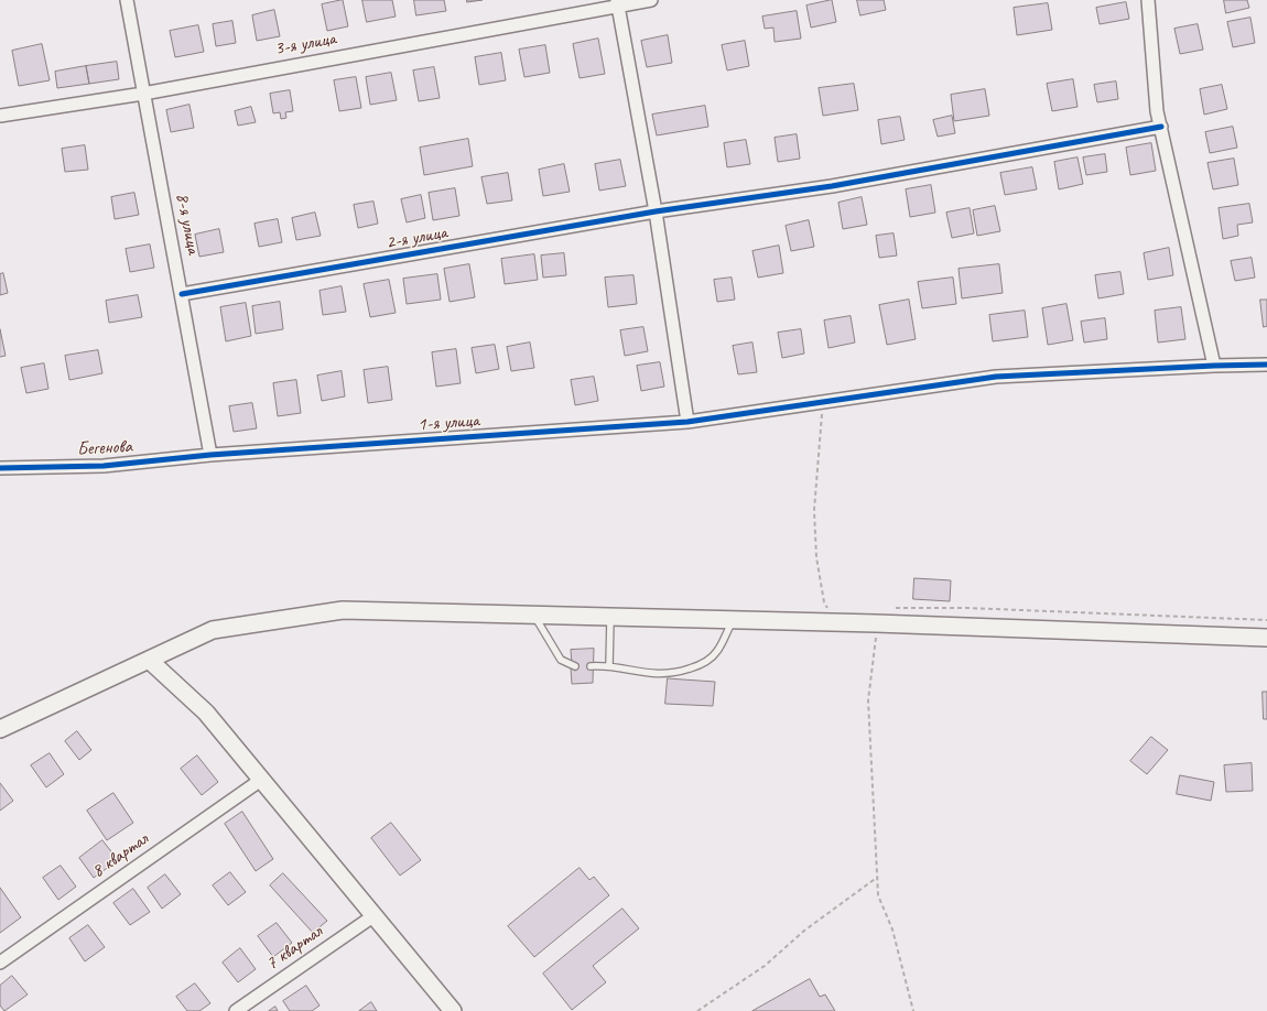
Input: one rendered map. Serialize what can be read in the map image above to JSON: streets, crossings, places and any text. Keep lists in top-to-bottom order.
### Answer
{
  "streets": {
    "street": [
      "3-я улица",
      "8-я улица",
      "2-я улица",
      "1-я улица",
      "Бегенова",
      "8 квартал",
      "7 квартал"
    ]
  },
  "crossings": [
    ["3-я улица", "8-я улица"],
    ["8-я улица", "2-я улица"],
    ["8-я улица", "1-я улица"],
    ["8-я улица", "Бегенова"],
    ["1-я улица", "Бегенова"]
  ]
}
